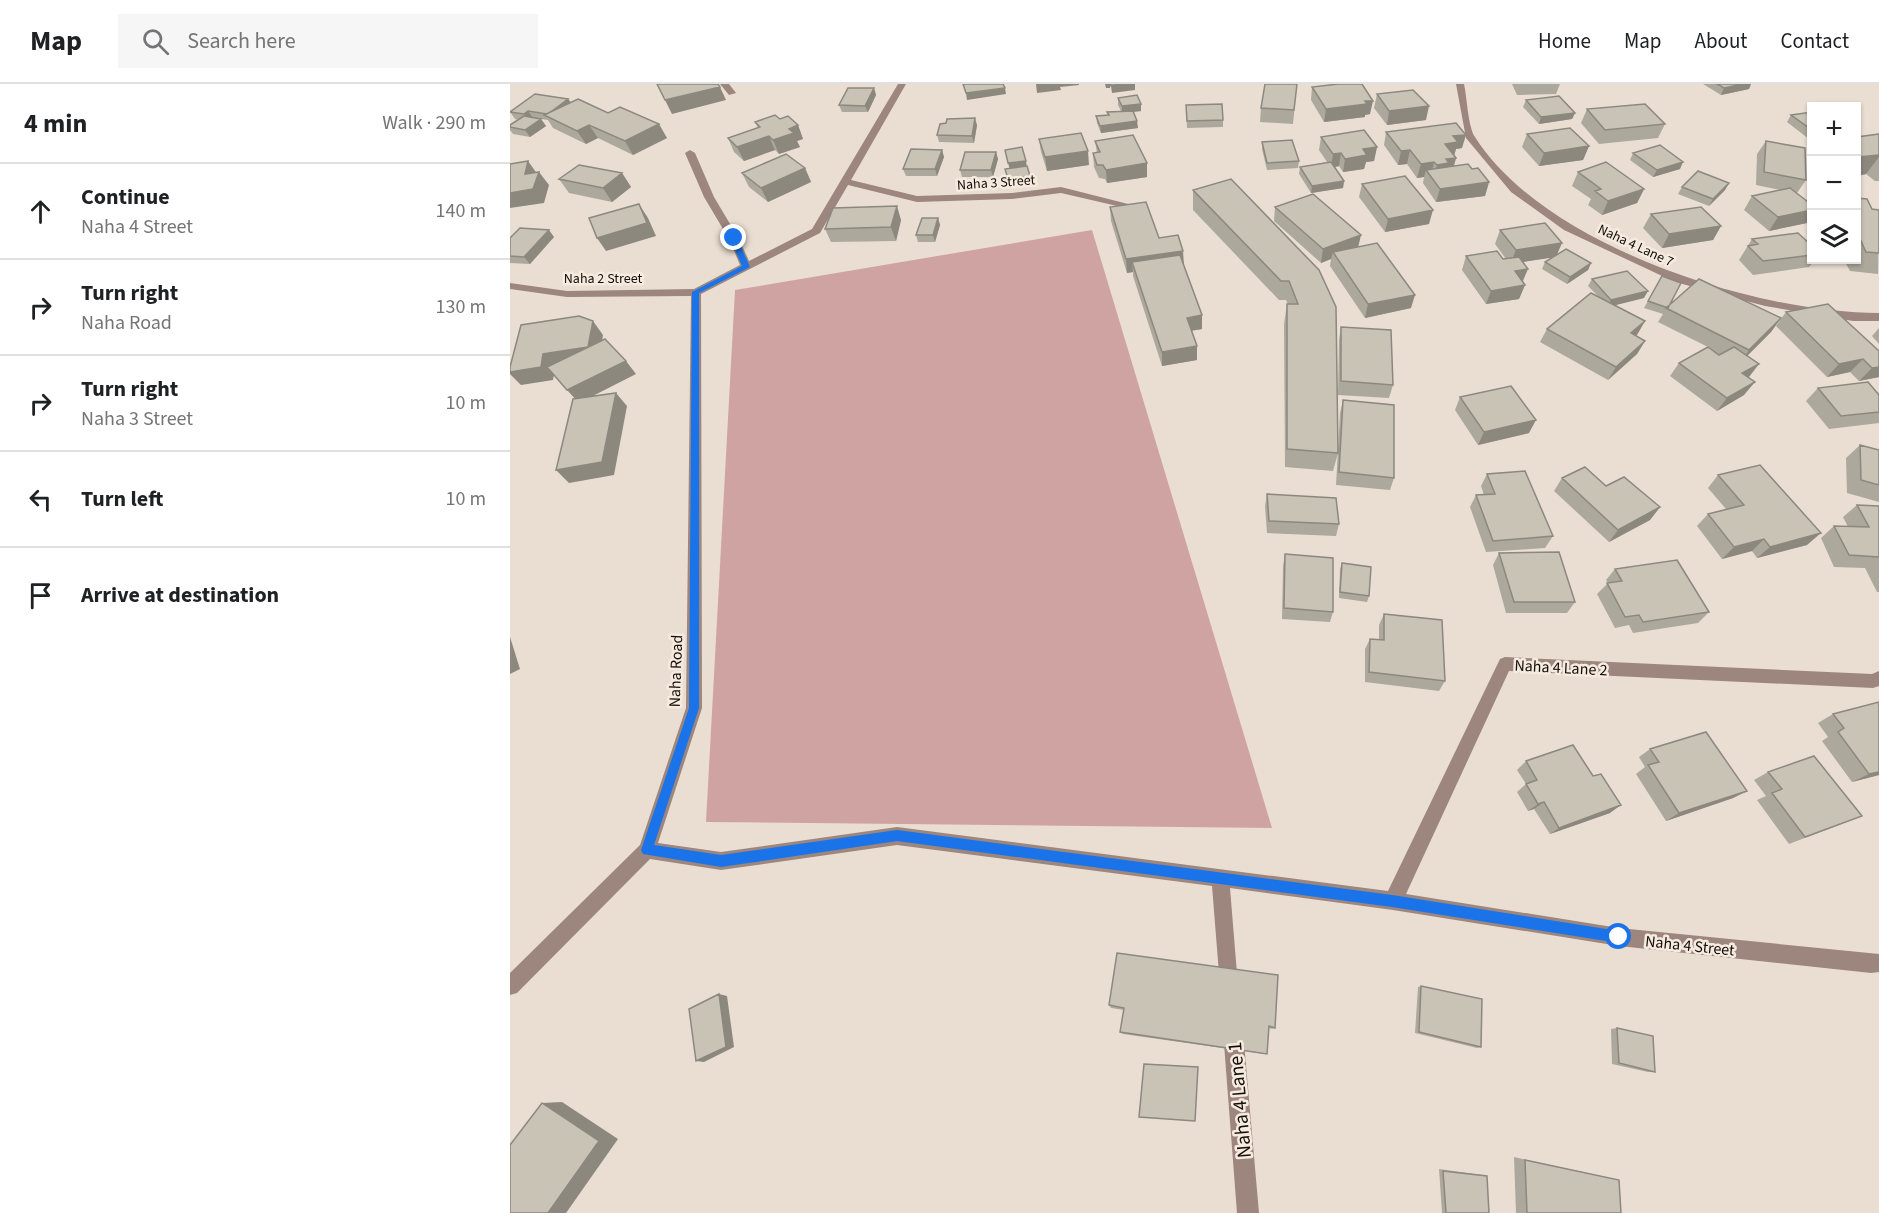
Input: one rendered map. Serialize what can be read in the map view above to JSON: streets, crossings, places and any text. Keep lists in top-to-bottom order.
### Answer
{
  "streets": {
    "street": [
      "Naha 3 Street",
      "Naha 4 Lane 7",
      "Naha 2 Street",
      "Naha 4 Lane 2",
      "Naha Road",
      "Naha 4 Street",
      "Naha 4 Lane 1"
    ]
  },
  "crossings": [
    ["Naha 2 Street", "Naha Road"],
    ["Naha 4 Lane 2", "Naha 4 Street"],
    ["Naha Road", "Naha 4 Street"],
    ["Naha 4 Street", "Naha 4 Lane 1"]
  ],
  "page": {
    "header": "Map",
    "search": "Search here",
    "nav": [
      "Home",
      "Map",
      "About",
      "Contact"
    ],
    "heading": ["4 min", "Walk · 290 m"],
    "map_buttons": ["+", "−"],
    "list": [
      ["Continue", "Naha 4 Street", "140 m"],
      ["Turn right", "Naha Road", "130 m"],
      ["Turn right", "Naha 3 Street", "10 m"],
      ["Turn left", "10 m"],
      "Arrive at destination"
    ]
  }
}
